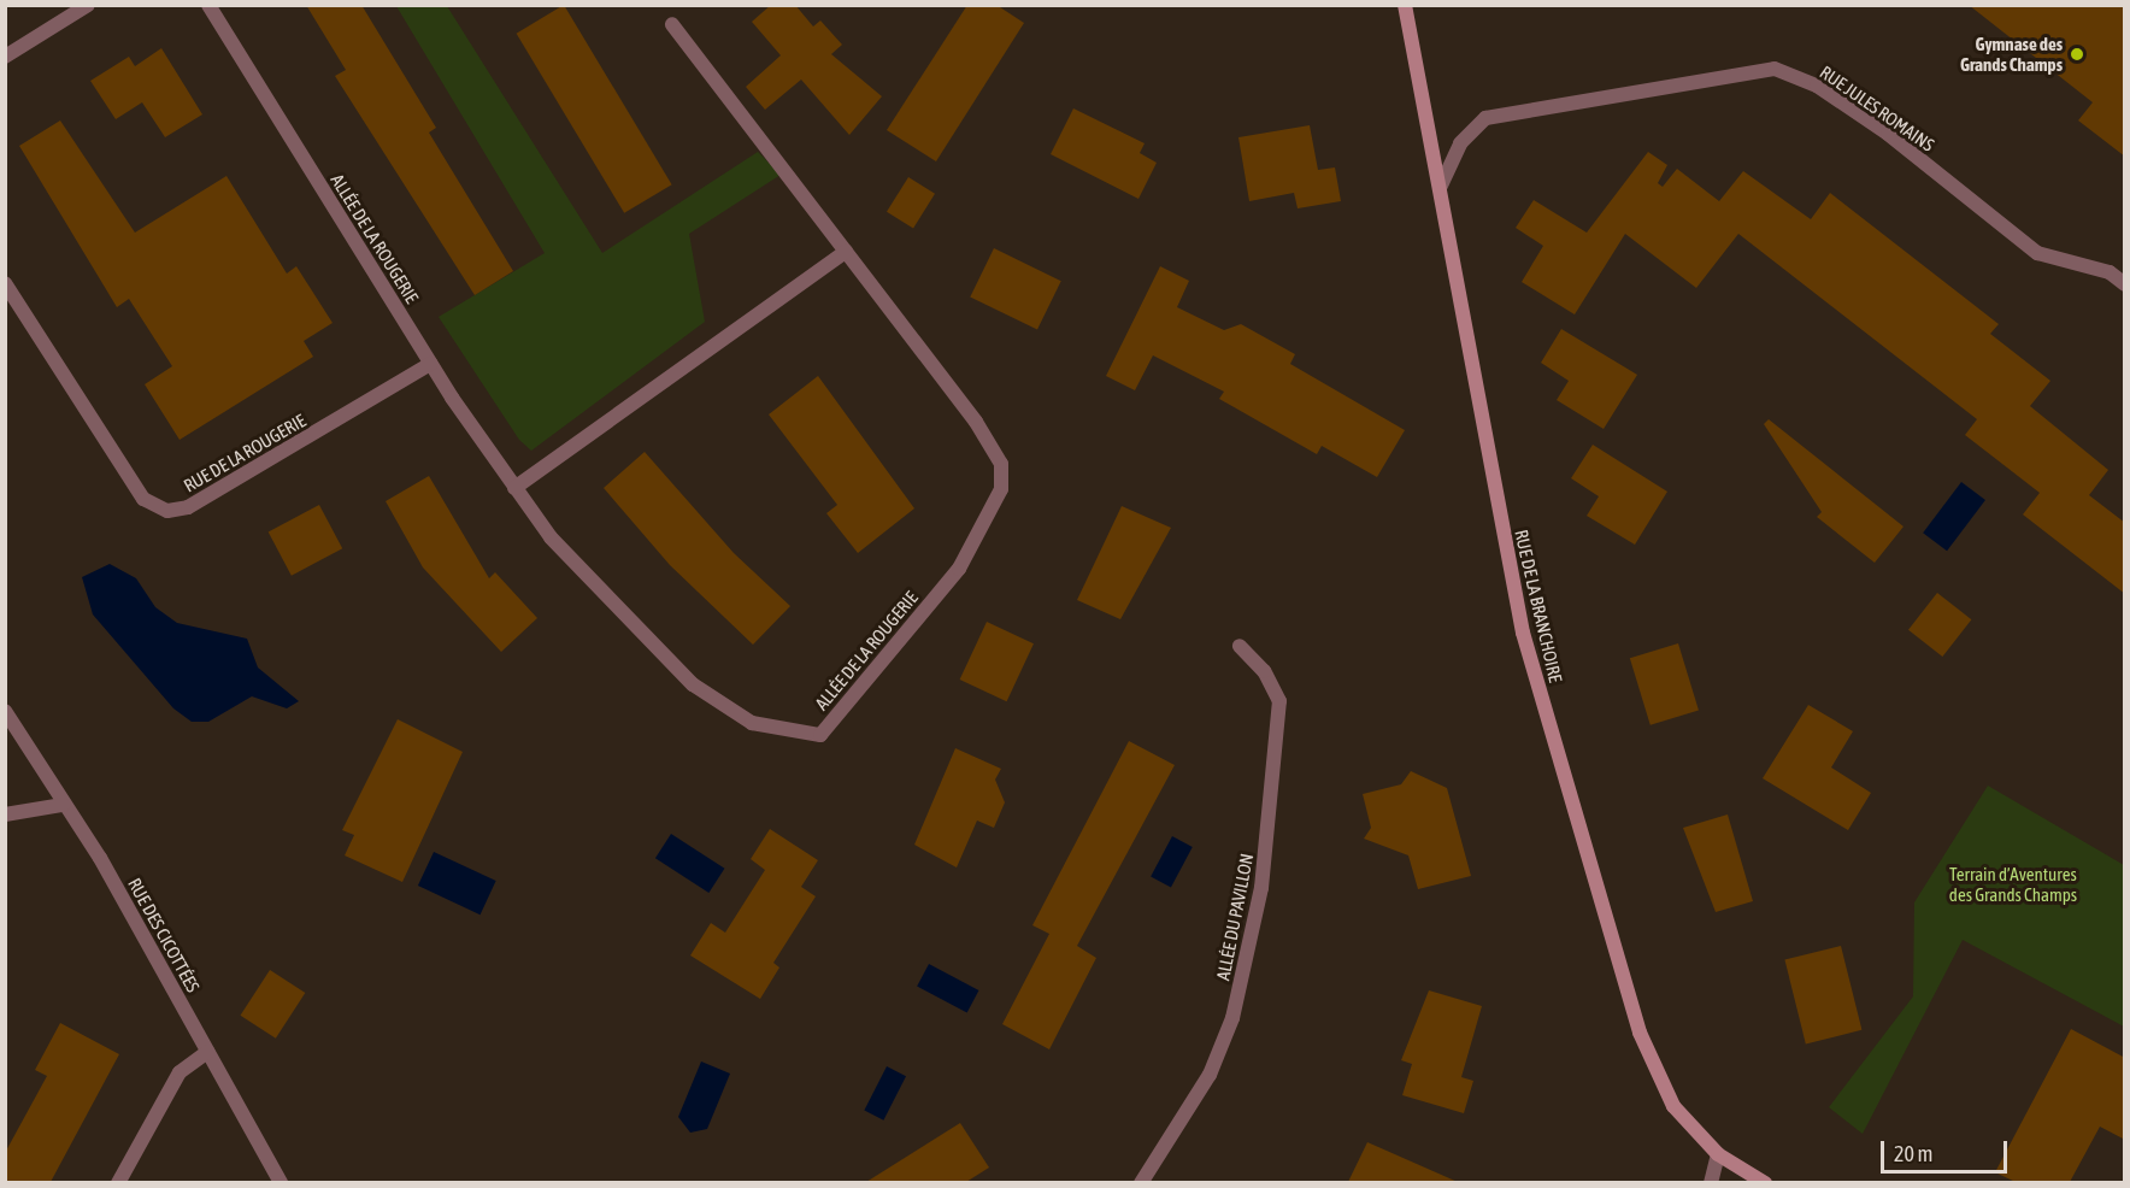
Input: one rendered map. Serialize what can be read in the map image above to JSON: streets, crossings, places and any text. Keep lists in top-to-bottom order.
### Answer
{
  "streets": {
    "main road": ["RUE DE LA BRANCHOIRE"],
    "street": [
      "RUE JULES ROMAINS",
      "ALLÉE DE LA ROUGERIE",
      "RUE DE LA ROUGERIE",
      "ALLÉE DU PAVILLON",
      "RUE DES CICOTTÉES"
    ]
  },
  "crossings": [
    ["RUE JULES ROMAINS", "RUE DE LA BRANCHOIRE"],
    ["ALLÉE DE LA ROUGERIE", "RUE DE LA ROUGERIE"]
  ],
  "parks": ["Terrain d’Aventures des Grands Champs"],
  "places": ["Gymnase des Grands Champs"],
  "scale_bar": "20 m"
}
